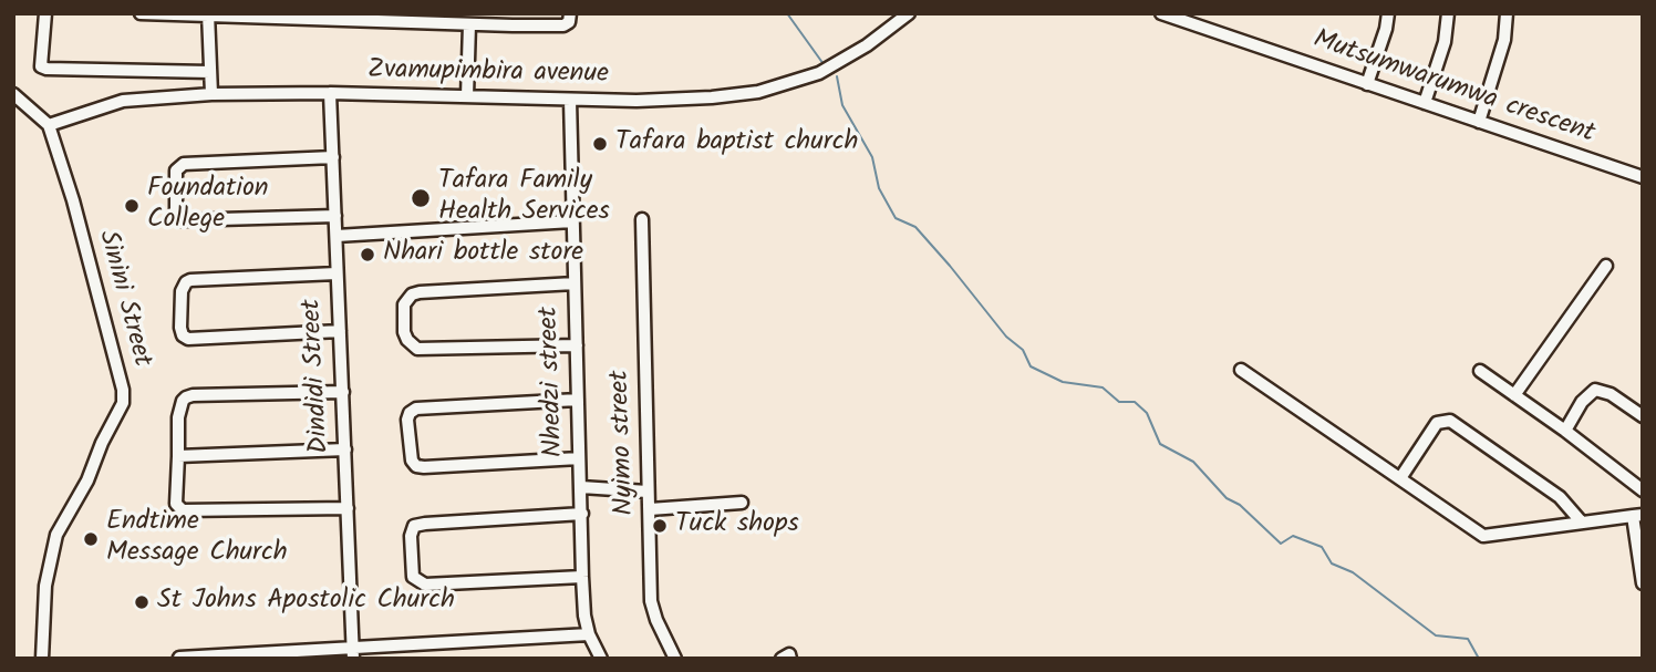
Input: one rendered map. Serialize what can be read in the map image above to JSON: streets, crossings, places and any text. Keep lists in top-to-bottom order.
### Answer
{
  "streets": {
    "street": [
      "Zvamupimbira avenue",
      "Mutsumwarumwa crescent",
      "Sinini Street",
      "Dindidi Street",
      "Nhedzi street",
      "Nyimo street"
    ]
  },
  "crossings": [
    ["Zvamupimbira avenue", "Sinini Street"],
    ["Zvamupimbira avenue", "Dindidi Street"],
    ["Zvamupimbira avenue", "Nhedzi street"]
  ],
  "places": [
    "Tafara baptist church",
    "Tafara Family Health Services",
    "Foundation College",
    "Nhari bottle store",
    "Tuck shops",
    "Endtime Message Church",
    "St Johns Apostolic Church"
  ]
}
